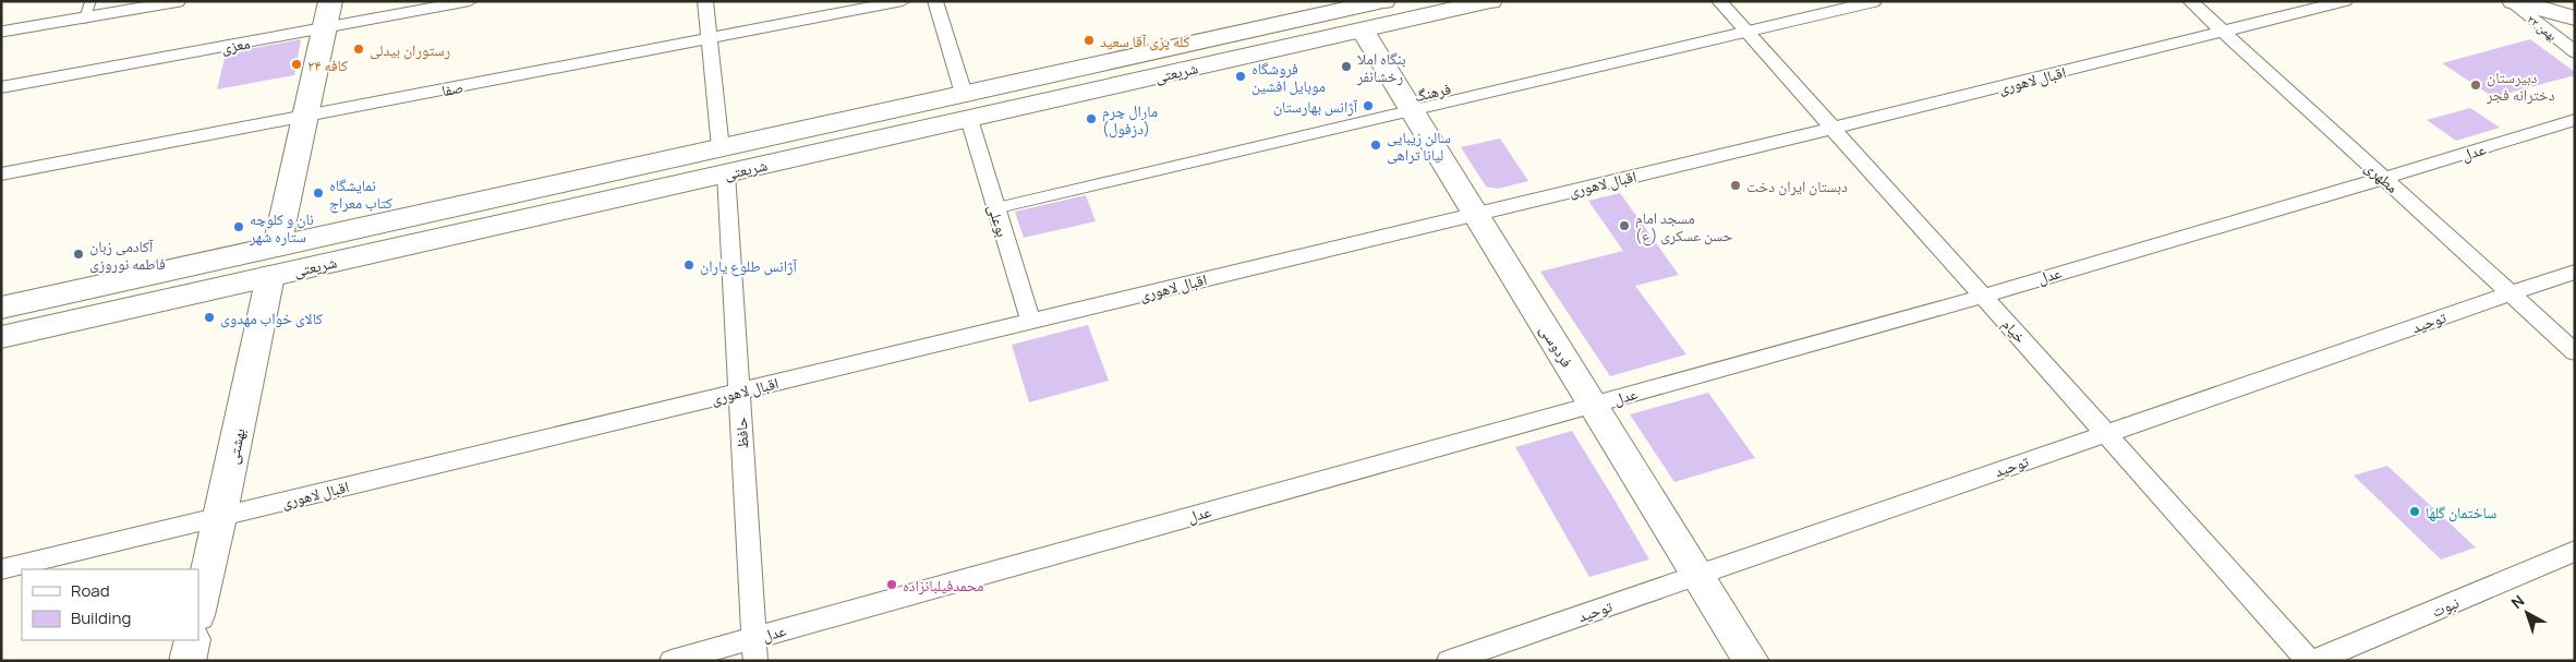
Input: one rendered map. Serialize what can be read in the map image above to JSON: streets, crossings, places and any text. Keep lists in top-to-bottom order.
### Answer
{
  "streets": {
    "main road": ["شریعتی", "فردوسی", "بهشتی"],
    "street": [
      "۲۲ بهمن",
      "معزی",
      "اقبال لاهوری",
      "صفا",
      "عدل",
      "مطهری",
      "بوعلی",
      "توحید",
      "خیام",
      "حافظ",
      "نبوت"
    ],
    "lane": ["فرهنگ"]
  },
  "crossings": [
    ["معزی", "بهشتی"],
    ["شریعتی", "بوعلی"],
    ["شریعتی", "فردوسی"],
    ["شریعتی", "حافظ"],
    ["شریعتی", "بهشتی"],
    ["اقبال لاهوری", "مطهری"],
    ["اقبال لاهوری", "بوعلی"],
    ["اقبال لاهوری", "خیام"],
    ["اقبال لاهوری", "فردوسی"],
    ["اقبال لاهوری", "حافظ"],
    ["اقبال لاهوری", "بهشتی"],
    ["صفا", "حافظ"],
    ["صفا", "بهشتی"],
    ["فرهنگ", "بوعلی"],
    ["فرهنگ", "خیام"],
    ["فرهنگ", "فردوسی"],
    ["عدل", "مطهری"],
    ["عدل", "خیام"],
    ["عدل", "فردوسی"],
    ["عدل", "حافظ"],
    ["مطهری", "توحید"],
    ["توحید", "خیام"],
    ["توحید", "فردوسی"]
  ],
  "places": [
    "کله پزی آقا سعید",
    "رستوران بیدلی",
    "کافه ۲۴",
    "بنگاه املا رخشانفر",
    "فروشگاه موبایل افشین",
    "دبیرستان دخترانه فجر",
    "آژانس بهارستان",
    "مارال چرم (دزفول)",
    "سالن زیبایی لیانا تراهی",
    "دبستان ایران دخت",
    "نمایشگاه کتاب معراج",
    "مسجد امام حسن عسکری (ع)",
    "نان و کلوچه ستاره شهر",
    "آکادمی زبان فاطمه نوروزی",
    "آژانس طلوع یاران",
    "کالای خواب مهدوی",
    "ساختمان گلها",
    "محمدفيلبانزاده"
  ],
  "legend": ["Road", "Building"],
  "north": "top left"
}
